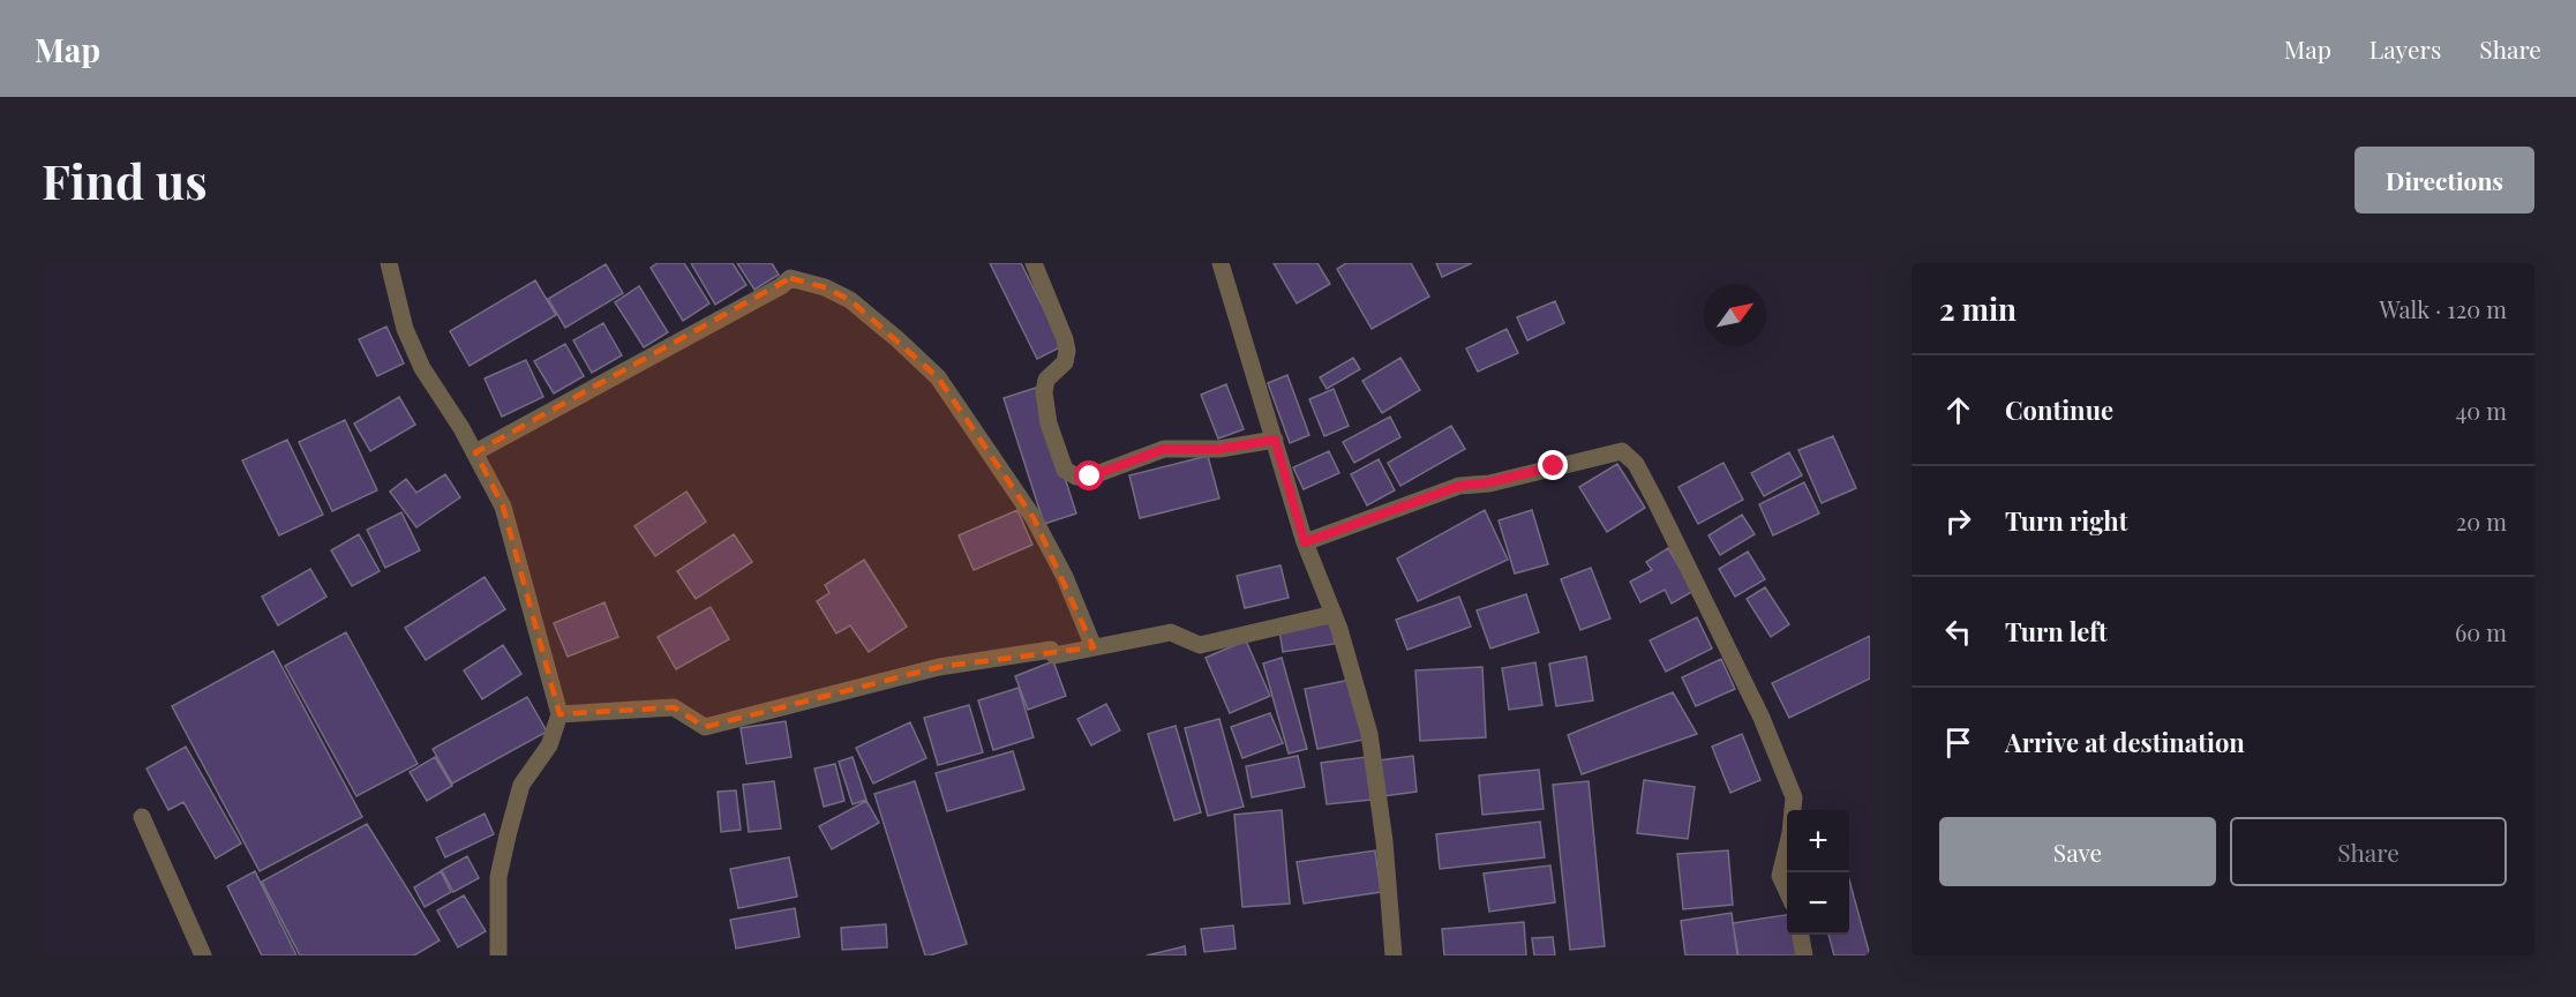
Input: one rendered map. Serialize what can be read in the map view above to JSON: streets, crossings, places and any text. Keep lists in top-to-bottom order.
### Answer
{
  "north": "top right",
  "page": {
    "header": "Map",
    "nav": ["Map", "Layers", "Share"],
    "buttons": [
      "Directions",
      ["Save", "Share"]
    ],
    "title": "Find us",
    "heading": ["2 min", "Walk · 120 m"],
    "list": [
      ["Continue", "40 m"],
      ["Turn right", "20 m"],
      ["Turn left", "60 m"],
      "Arrive at destination"
    ],
    "map_buttons": ["+", "−"]
  }
}
